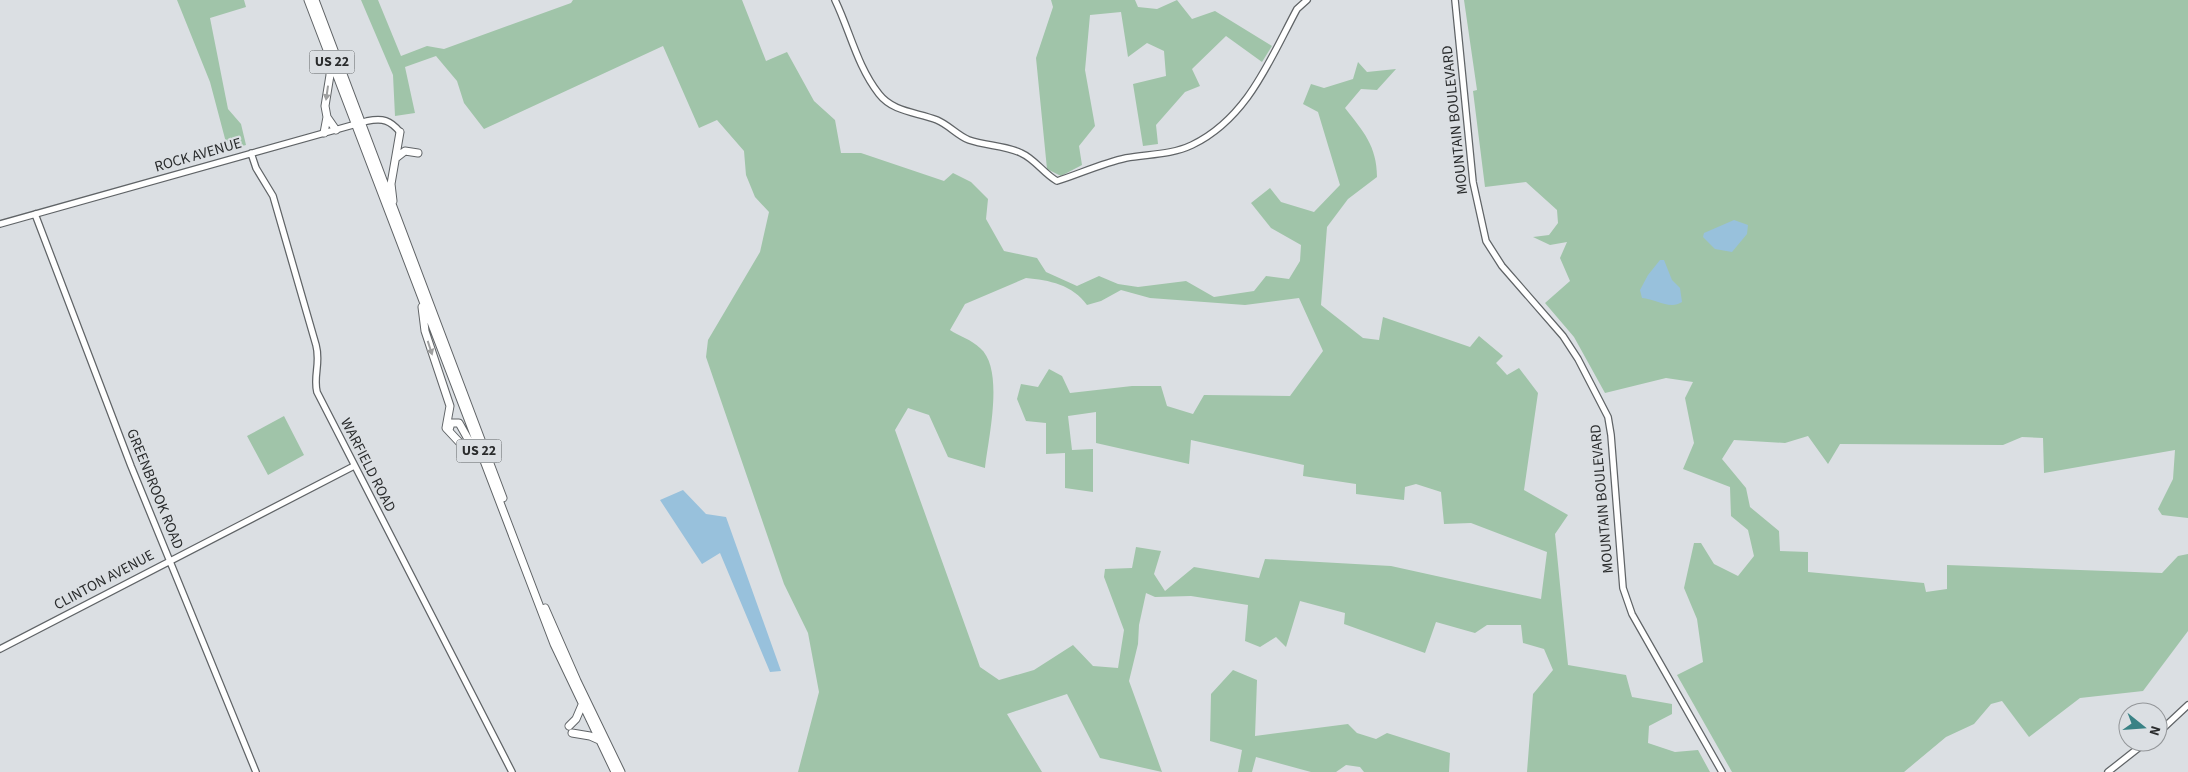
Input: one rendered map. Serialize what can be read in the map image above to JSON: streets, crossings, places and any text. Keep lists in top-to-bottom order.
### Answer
{
  "streets": {
    "highway": ["US 22"],
    "street": [
      "MOUNTAIN BOULEVARD",
      "ROCK AVENUE",
      "WARFIELD ROAD",
      "GREENBROOK ROAD",
      "CLINTON AVENUE"
    ]
  },
  "crossings": [
    ["US 22", "ROCK AVENUE"],
    ["ROCK AVENUE", "WARFIELD ROAD"],
    ["ROCK AVENUE", "GREENBROOK ROAD"],
    ["WARFIELD ROAD", "CLINTON AVENUE"],
    ["GREENBROOK ROAD", "CLINTON AVENUE"]
  ],
  "north": "right"
}
